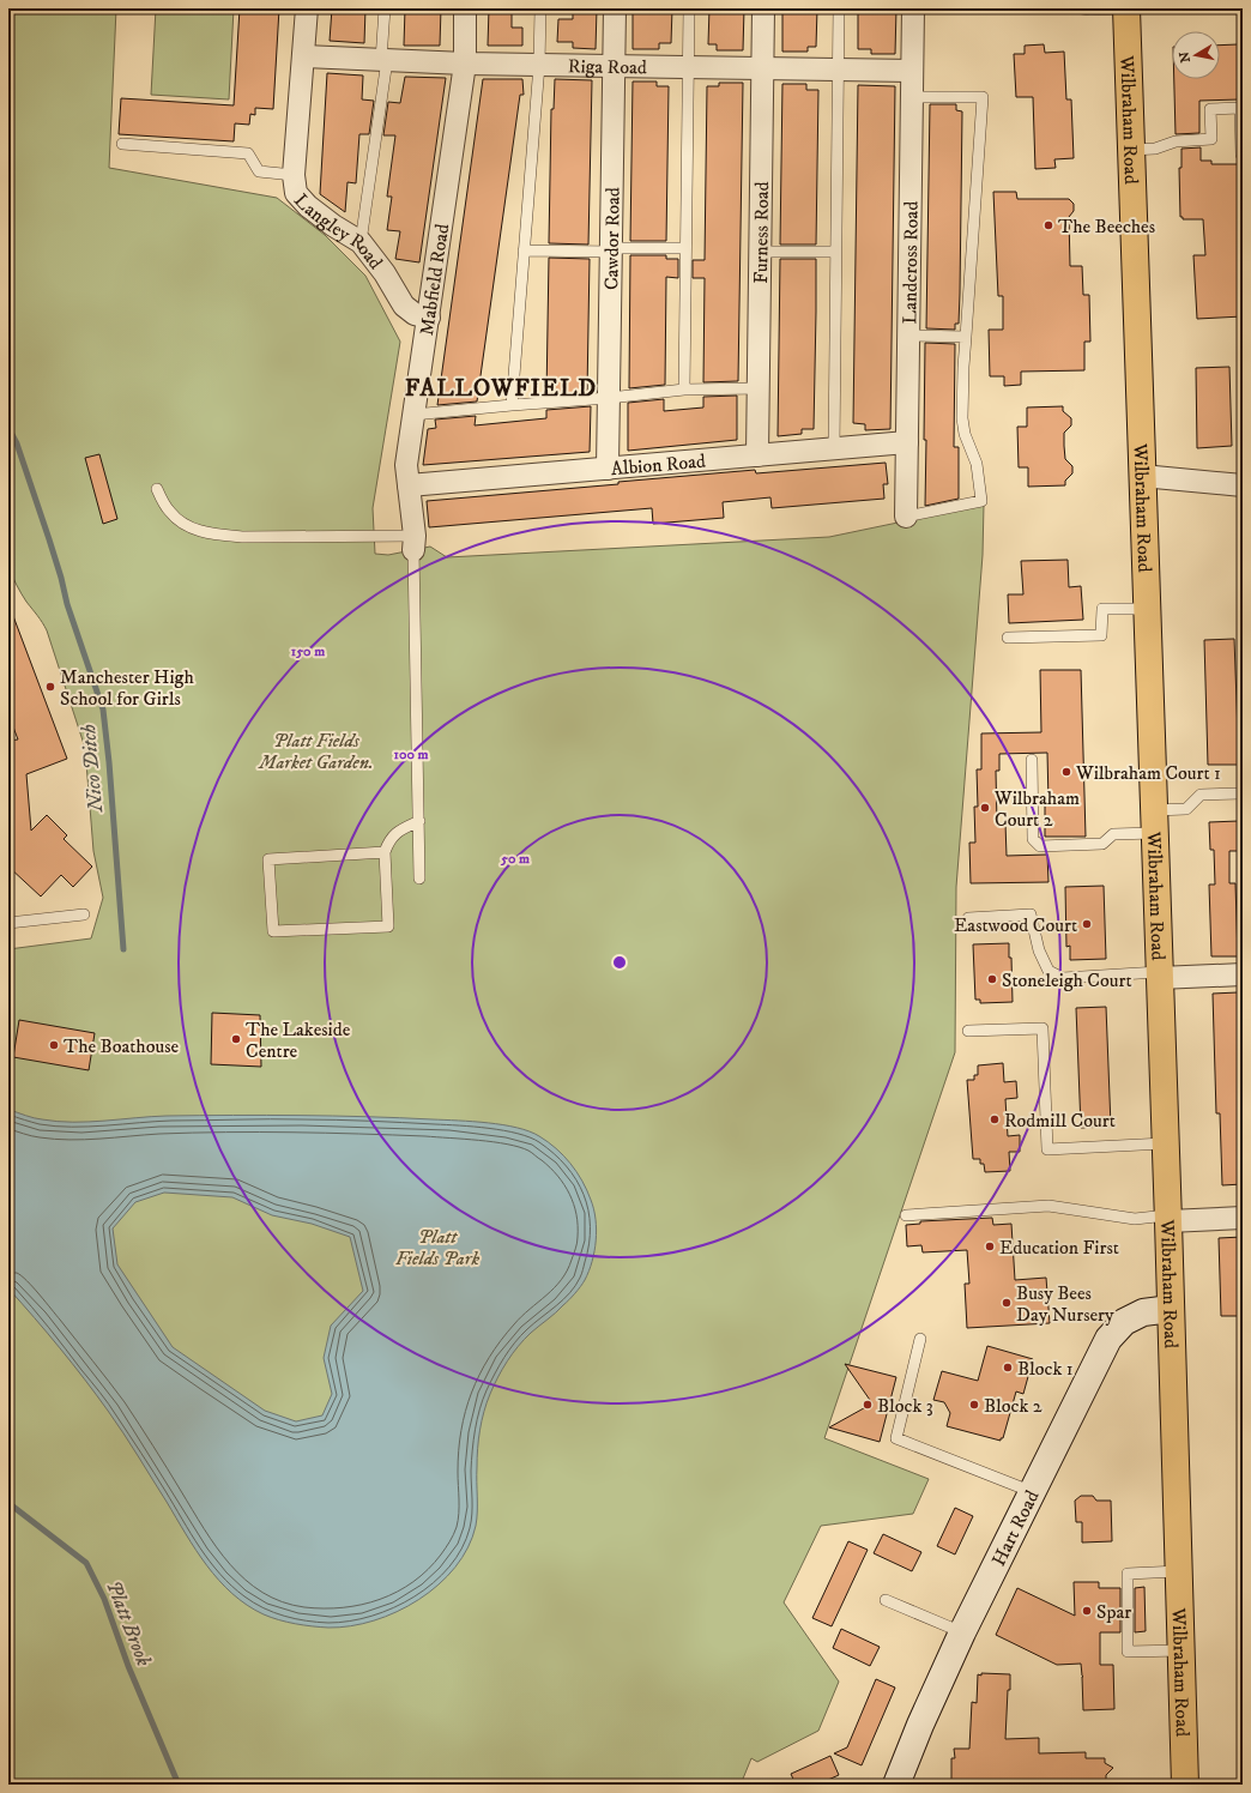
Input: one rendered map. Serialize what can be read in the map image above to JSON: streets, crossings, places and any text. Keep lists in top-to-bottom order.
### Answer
{
  "streets": {
    "highway": ["Wilbraham Road"],
    "street": [
      "Riga Road",
      "Langley Road",
      "Furness Road",
      "Cawdor Road",
      "Landcross Road",
      "Mabfield Road",
      "Albion Road",
      "Hart Road"
    ]
  },
  "crossings": [
    ["Riga Road", "Langley Road"],
    ["Riga Road", "Furness Road"],
    ["Riga Road", "Cawdor Road"],
    ["Riga Road", "Landcross Road"],
    ["Riga Road", "Mabfield Road"],
    ["Wilbraham Road", "Hart Road"],
    ["Langley Road", "Mabfield Road"],
    ["Furness Road", "Albion Road"],
    ["Cawdor Road", "Albion Road"],
    ["Landcross Road", "Albion Road"],
    ["Mabfield Road", "Albion Road"]
  ],
  "districts": ["FALLOWFIELD"],
  "water": ["Nico Ditch", "Platt Brook"],
  "parks": ["Platt Fields Market Garden.", "Platt Fields Park"],
  "places": [
    "The Beeches",
    "Manchester High School for Girls",
    "Wilbraham Court 1",
    "Wilbraham Court 2",
    "Eastwood Court",
    "Stoneleigh Court",
    "The Lakeside Centre",
    "The Boathouse",
    "Rodmill Court",
    "Education First",
    "Busy Bees Day Nursery",
    "Block 1",
    "Block 3",
    "Block 2",
    "Spar"
  ],
  "north": "left",
  "rings": ["150 m", "100 m", "50 m"]
}
